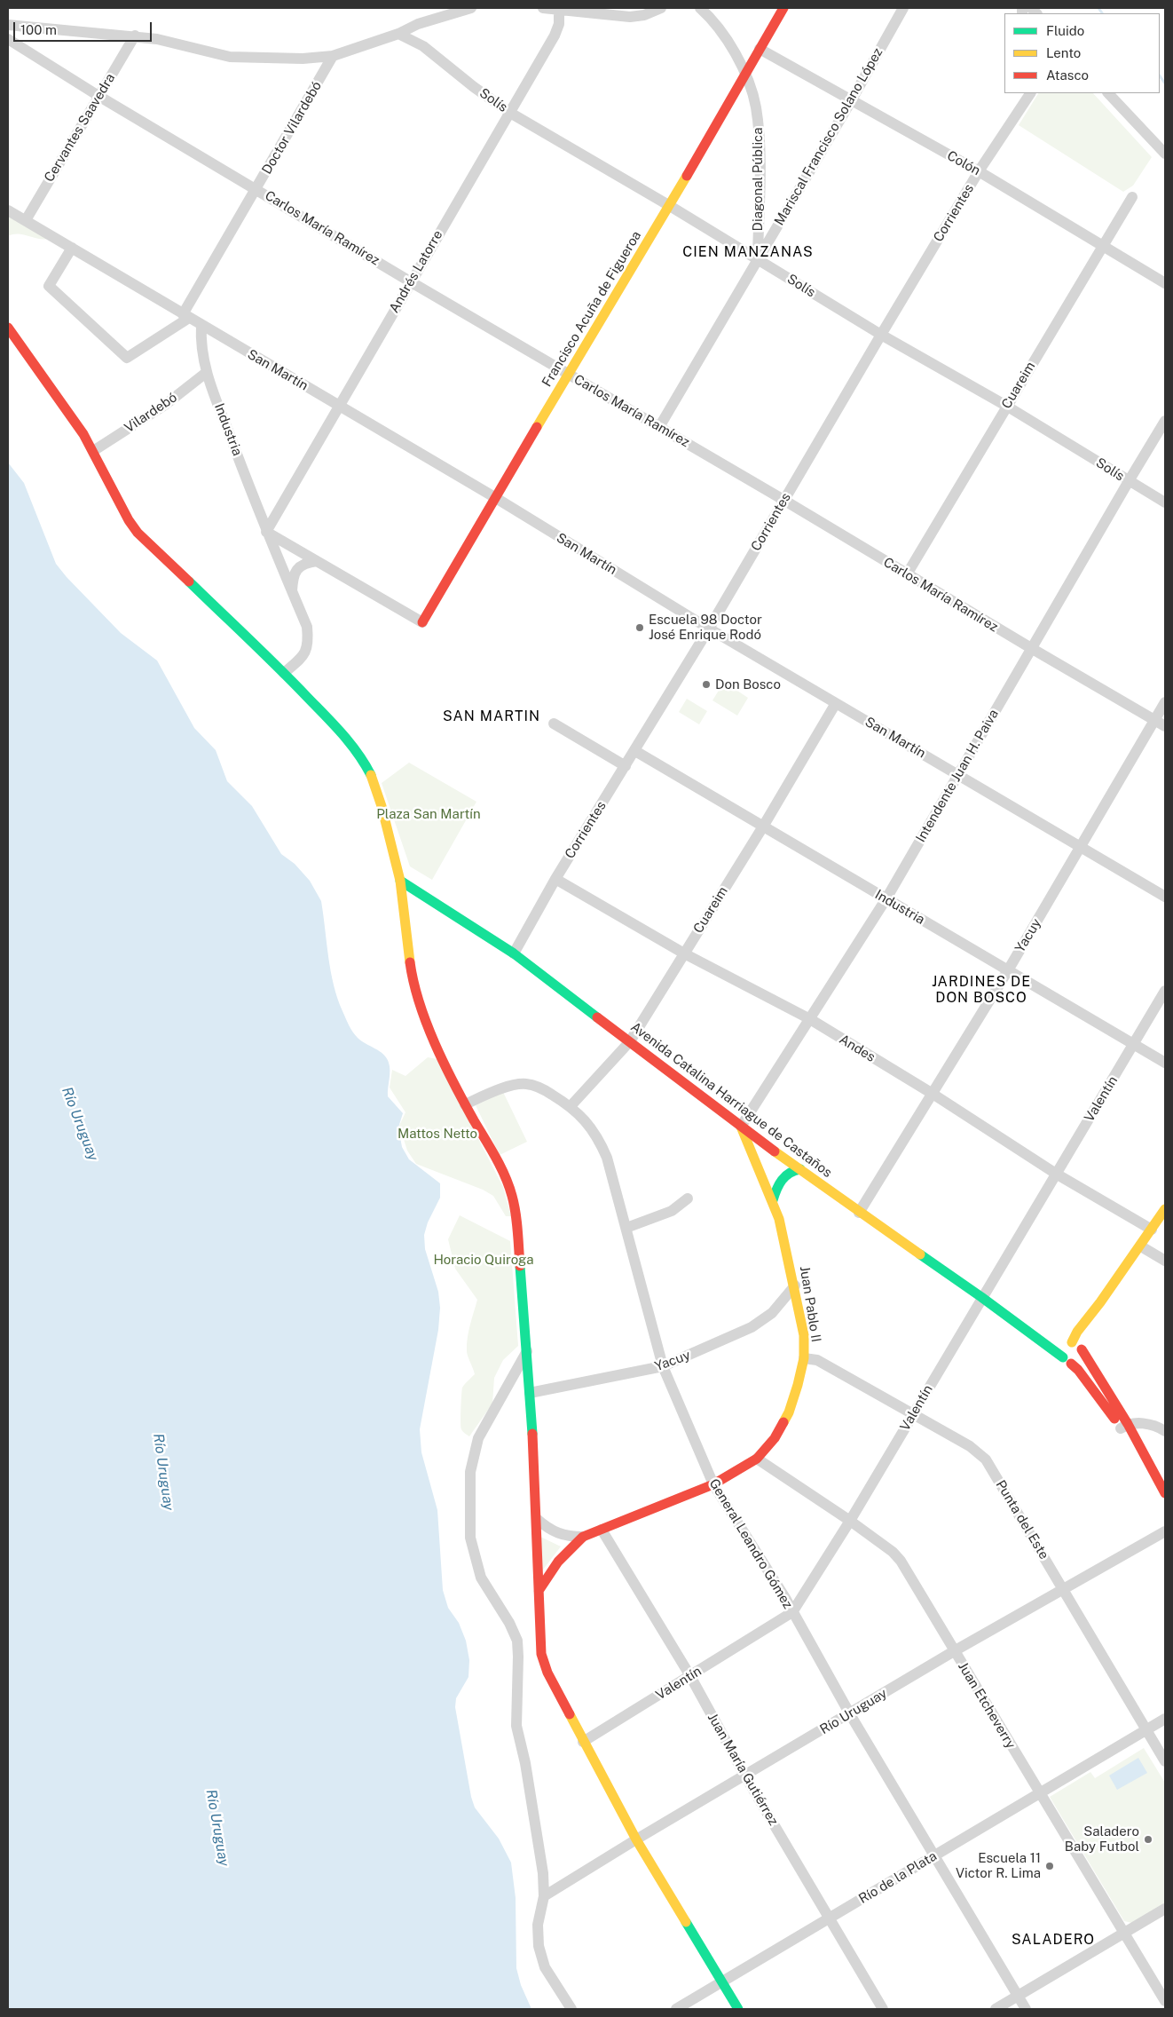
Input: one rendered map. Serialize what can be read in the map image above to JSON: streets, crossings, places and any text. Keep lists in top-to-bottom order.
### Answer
{
  "streets": {
    "street": [
      "Solís",
      "Cervantes Saavedra",
      "Doctor Vilardebó",
      "Mariscal Francisco Solano López",
      "Colón",
      "Diagonal Pública",
      "Corrientes",
      "Carlos María Ramírez",
      "Andrés Latorre",
      "Francisco Acuña de Figueroa",
      "San Martín",
      "Cuareim",
      "Vilardebó",
      "Industria",
      "Intendente Juan H. Paiva",
      "Yacuy",
      "Andes",
      "Valentín",
      "Avenida Catalina Harriague de Castaños",
      "Juan Pablo II",
      "Punta del Este",
      "General Leandro Gómez",
      "Juan Etcheverry",
      "Río Uruguay",
      "Juan María Gutiérrez",
      "Río de la Plata"
    ]
  },
  "crossings": [
    ["Solís", "Mariscal Francisco Solano López"],
    ["Solís", "Diagonal Pública"],
    ["Solís", "Corrientes"],
    ["Solís", "Andrés Latorre"],
    ["Solís", "Francisco Acuña de Figueroa"],
    ["Solís", "Cuareim"],
    ["Solís", "Intendente Juan H. Paiva"],
    ["Cervantes Saavedra", "Carlos María Ramírez"],
    ["Cervantes Saavedra", "San Martín"],
    ["Doctor Vilardebó", "Carlos María Ramírez"],
    ["Doctor Vilardebó", "San Martín"],
    ["Mariscal Francisco Solano López", "Colón"],
    ["Mariscal Francisco Solano López", "Diagonal Pública"],
    ["Mariscal Francisco Solano López", "Carlos María Ramírez"],
    ["Colón", "Corrientes"],
    ["Colón", "Francisco Acuña de Figueroa"],
    ["Colón", "Cuareim"],
    ["Diagonal Pública", "Francisco Acuña de Figueroa"],
    ["Corrientes", "Carlos María Ramírez"],
    ["Corrientes", "San Martín"],
    ["Corrientes", "Industria"],
    ["Corrientes", "Andes"],
    ["Corrientes", "Avenida Catalina Harriague de Castaños"],
    ["Carlos María Ramírez", "Andrés Latorre"],
    ["Carlos María Ramírez", "Francisco Acuña de Figueroa"],
    ["Carlos María Ramírez", "Cuareim"],
    ["Carlos María Ramírez", "Intendente Juan H. Paiva"],
    ["Carlos María Ramírez", "Yacuy"],
    ["Andrés Latorre", "San Martín"],
    ["Andrés Latorre", "Industria"],
    ["Francisco Acuña de Figueroa", "San Martín"],
    ["San Martín", "Cuareim"],
    ["San Martín", "Industria"],
    ["San Martín", "Intendente Juan H. Paiva"],
    ["San Martín", "Yacuy"],
    ["Cuareim", "Industria"],
    ["Cuareim", "Andes"],
    ["Cuareim", "Avenida Catalina Harriague de Castaños"],
    ["Cuareim", "General Leandro Gómez"],
    ["Vilardebó", "Industria"],
    ["Industria", "Intendente Juan H. Paiva"],
    ["Industria", "Yacuy"],
    ["Industria", "Valentín"],
    ["Intendente Juan H. Paiva", "Andes"],
    ["Intendente Juan H. Paiva", "Avenida Catalina Harriague de Castaños"],
    ["Intendente Juan H. Paiva", "Juan Pablo II"],
    ["Yacuy", "Andes"],
    ["Yacuy", "Avenida Catalina Harriague de Castaños"],
    ["Yacuy", "Juan Pablo II"],
    ["Yacuy", "General Leandro Gómez"],
    ["Andes", "Valentín"],
    ["Valentín", "Avenida Catalina Harriague de Castaños"],
    ["Valentín", "Punta del Este"],
    ["Valentín", "General Leandro Gómez"],
    ["Valentín", "Juan Etcheverry"],
    ["Valentín", "Juan María Gutiérrez"],
    ["Avenida Catalina Harriague de Castaños", "Juan Pablo II"],
    ["Juan Pablo II", "Punta del Este"],
    ["Juan Pablo II", "General Leandro Gómez"],
    ["Juan Pablo II", "Juan Etcheverry"],
    ["Juan Pablo II", "Juan María Gutiérrez"],
    ["Punta del Este", "Río Uruguay"],
    ["Punta del Este", "Río de la Plata"],
    ["General Leandro Gómez", "Río Uruguay"],
    ["General Leandro Gómez", "Río de la Plata"],
    ["Juan Etcheverry", "Río Uruguay"],
    ["Juan Etcheverry", "Río de la Plata"],
    ["Río Uruguay", "Juan María Gutiérrez"],
    ["Juan María Gutiérrez", "Río de la Plata"]
  ],
  "districts": [
    "CIEN MANZANAS",
    "SAN MARTIN",
    "JARDINES DE DON BOSCO",
    "SALADERO"
  ],
  "water": ["Río Uruguay"],
  "parks": ["Plaza San Martín", "Mattos Netto", "Horacio Quiroga"],
  "places": [
    "Escuela 98 Doctor José Enrique Rodó",
    "Don Bosco",
    "Saladero Baby Futbol",
    "Escuela 11 Victor R. Lima"
  ],
  "legend": ["Fluido", "Lento", "Atasco"],
  "scale_bar": "100 m"
}
